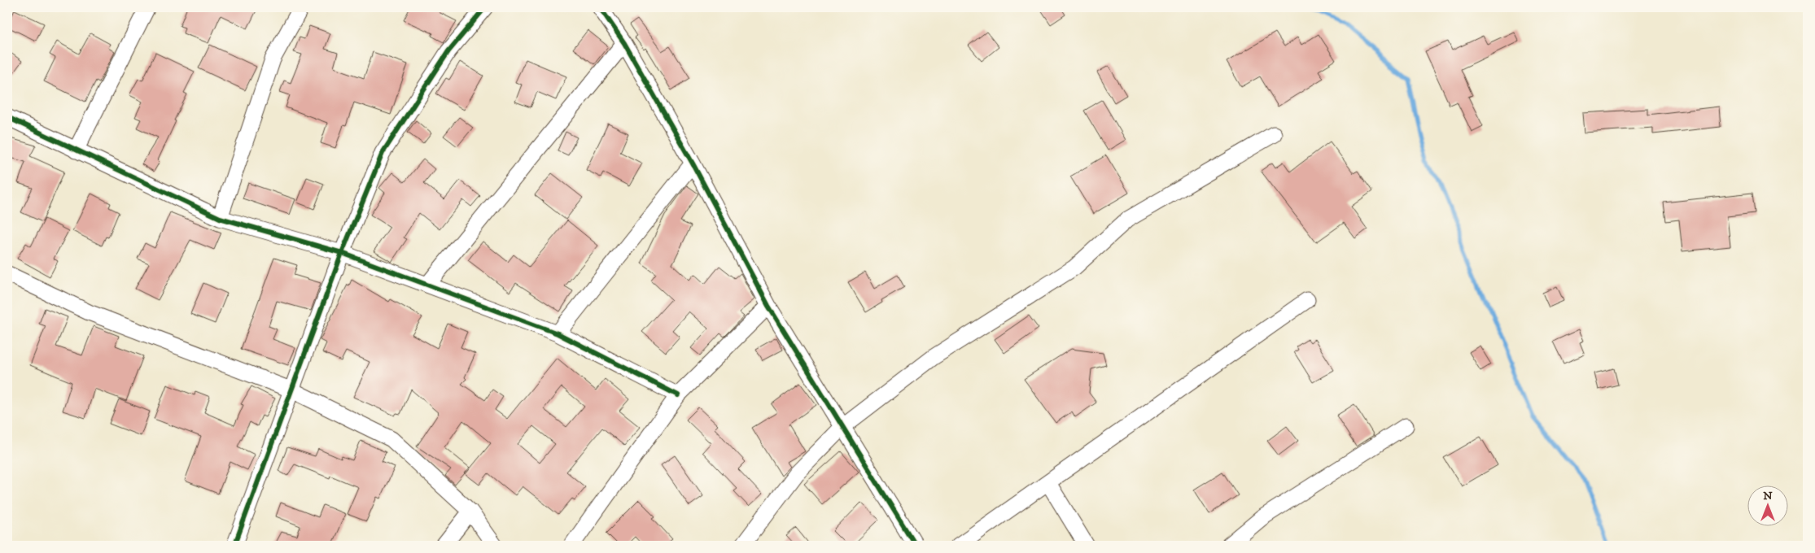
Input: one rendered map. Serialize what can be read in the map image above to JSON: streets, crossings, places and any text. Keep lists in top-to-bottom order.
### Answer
{
  "north": "top"
}
